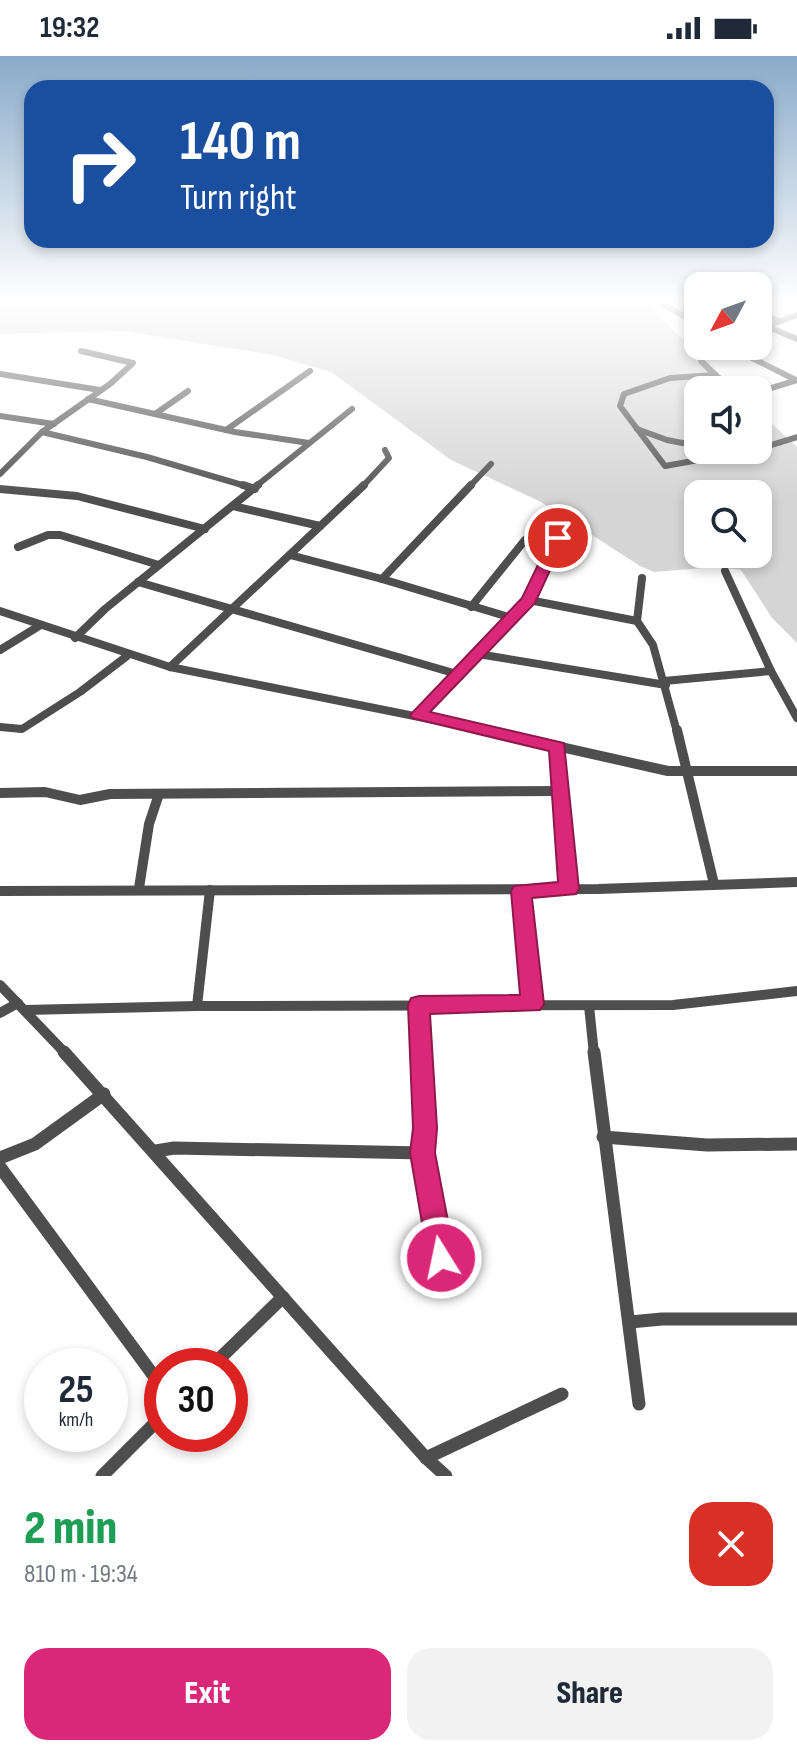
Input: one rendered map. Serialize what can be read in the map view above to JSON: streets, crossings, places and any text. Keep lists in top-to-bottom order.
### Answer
{
  "north": "bottom left",
  "page": {
    "status": "19:32",
    "turn": ["140 m", "Turn right"],
    "speed": "25 km/h",
    "limit": "30",
    "heading": ["2 min", "810 m · 19:34"],
    "buttons": ["Exit", "Share"]
  }
}
